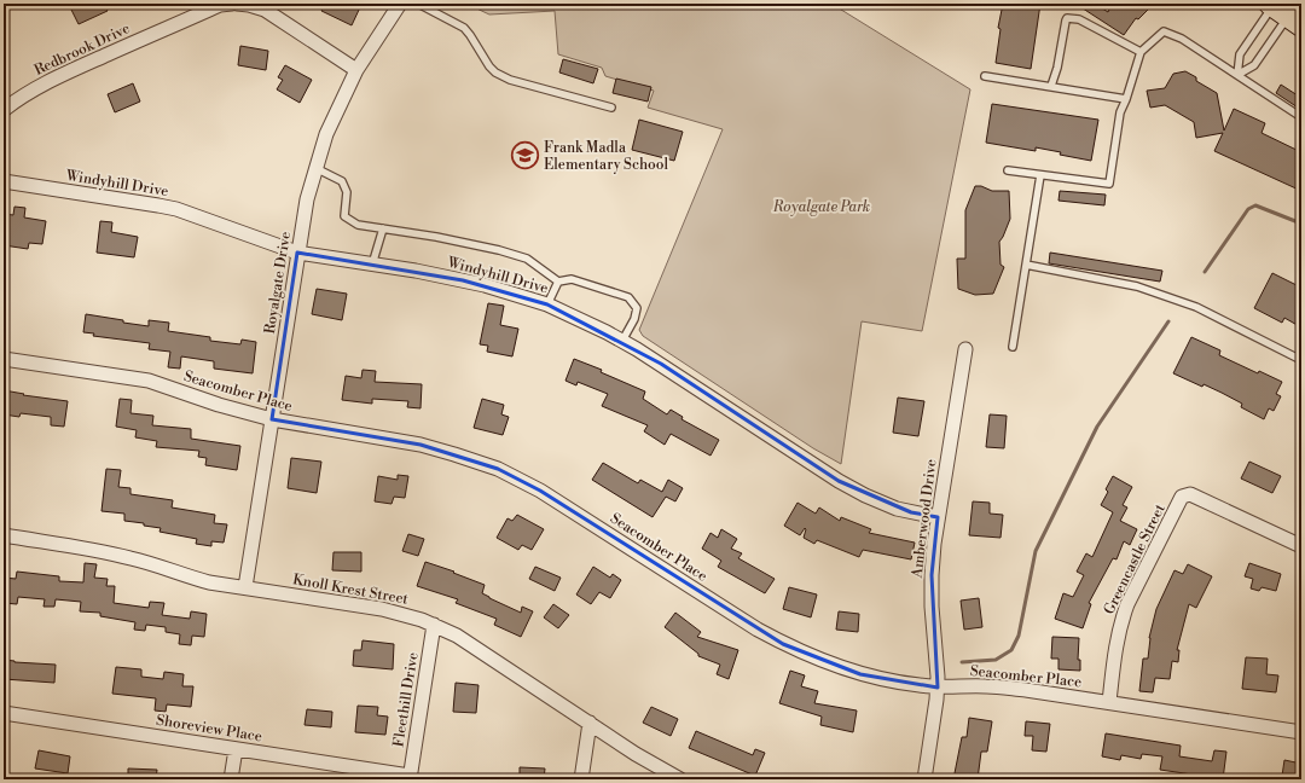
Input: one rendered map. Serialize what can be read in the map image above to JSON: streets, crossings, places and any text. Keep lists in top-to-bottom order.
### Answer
{
  "streets": {
    "street": [
      "Redbrook Drive",
      "Windyhill Drive",
      "Royalgate Drive",
      "Seacomber Place",
      "Amberwood Drive",
      "Greencastle Street",
      "Knoll Krest Street",
      "Fleethill Drive",
      "Shoreview Place"
    ]
  },
  "crossings": [
    ["Windyhill Drive", "Royalgate Drive"],
    ["Windyhill Drive", "Amberwood Drive"],
    ["Royalgate Drive", "Seacomber Place"],
    ["Royalgate Drive", "Knoll Krest Street"],
    ["Seacomber Place", "Amberwood Drive"],
    ["Seacomber Place", "Greencastle Street"],
    ["Knoll Krest Street", "Fleethill Drive"],
    ["Fleethill Drive", "Shoreview Place"]
  ],
  "parks": ["Royalgate Park"],
  "places": {
    "school or university": ["Frank Madla Elementary School"]
  }
}
